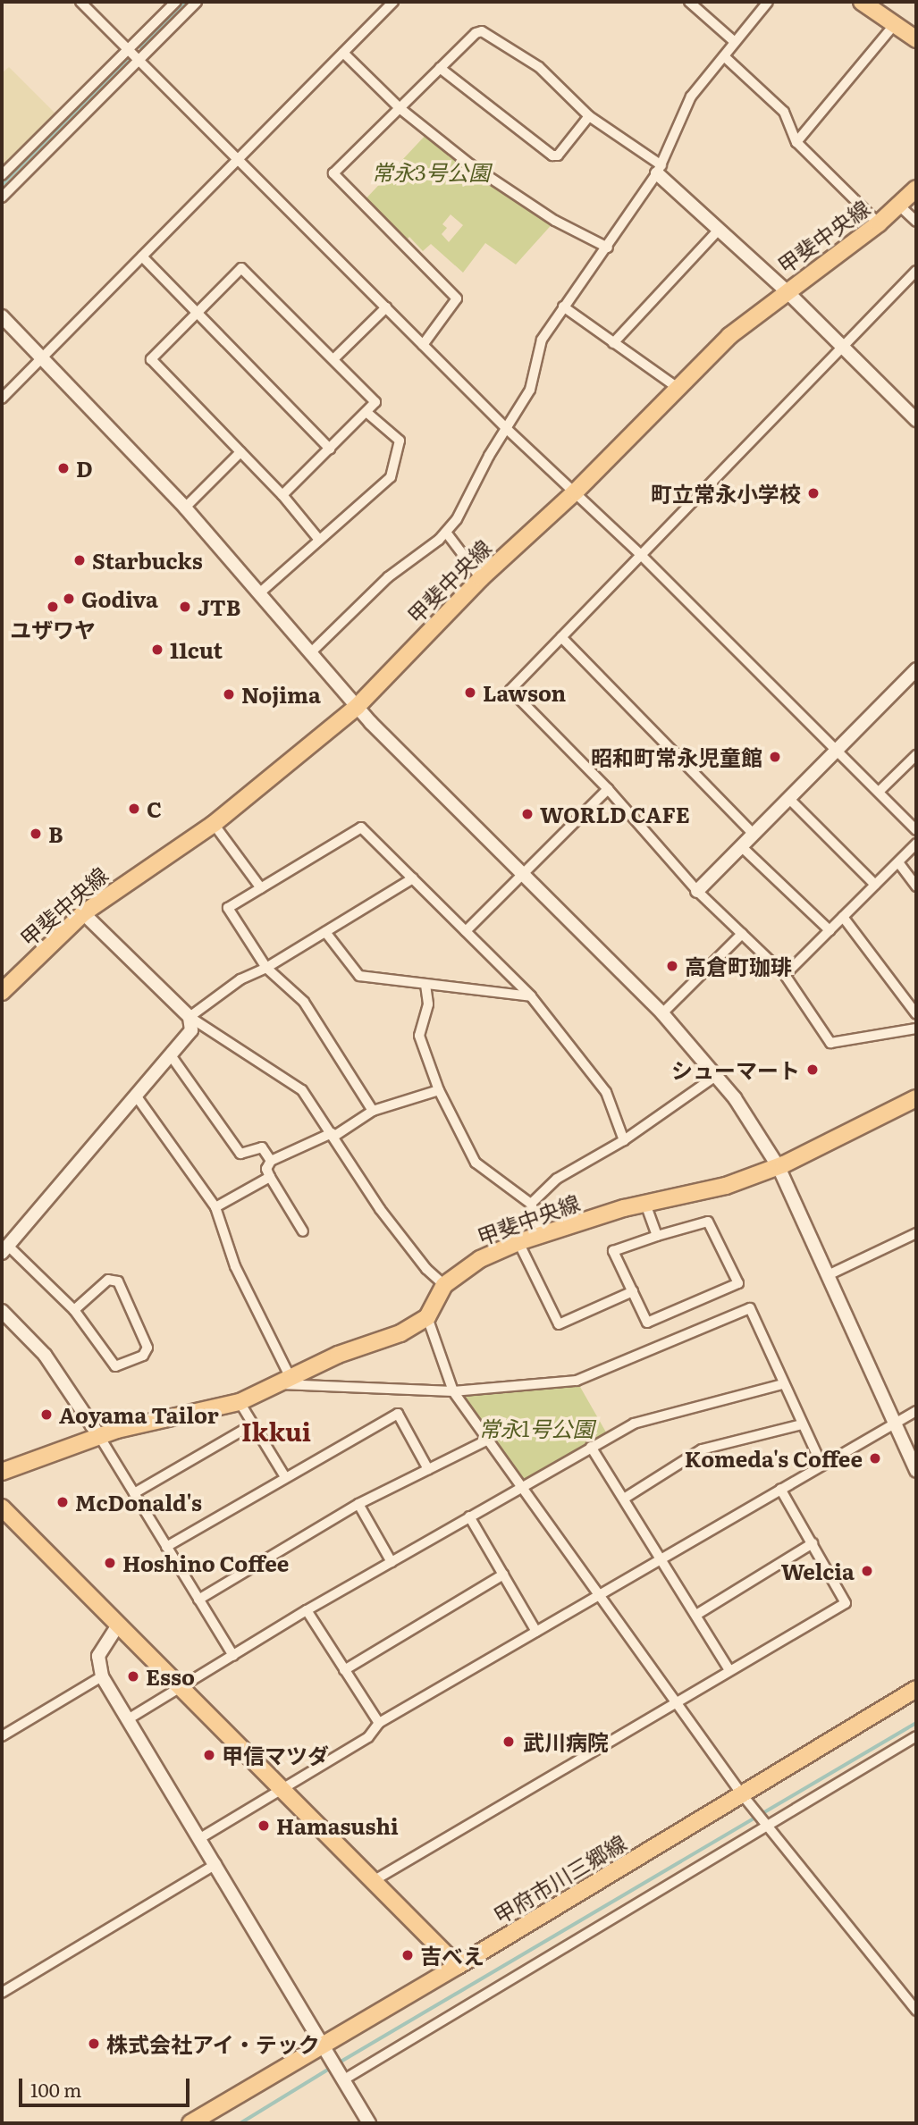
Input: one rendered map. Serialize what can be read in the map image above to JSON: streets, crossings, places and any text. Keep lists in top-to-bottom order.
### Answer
{
  "streets": {
    "main road": ["甲斐中央線", "甲府市川三郷線"]
  },
  "districts": ["Ikkui"],
  "parks": ["常永3号公園", "常永1号公園"],
  "places": [
    "D",
    "町立常永小学校",
    "Starbucks",
    "Godiva",
    "ユザワヤ",
    "JTB",
    "11cut",
    "Lawson",
    "Nojima",
    "昭和町常永児童館",
    "C",
    "WORLD CAFE",
    "B",
    "高倉町珈琲",
    "シューマート",
    "Aoyama Tailor",
    "Komeda's Coffee",
    "McDonald's",
    "Hoshino Coffee",
    "Welcia",
    "Esso",
    "武川病院",
    "甲信マツダ",
    "Hamasushi",
    "吉べえ",
    "株式会社アイ・テック"
  ],
  "scale_bar": "100 m"
}
